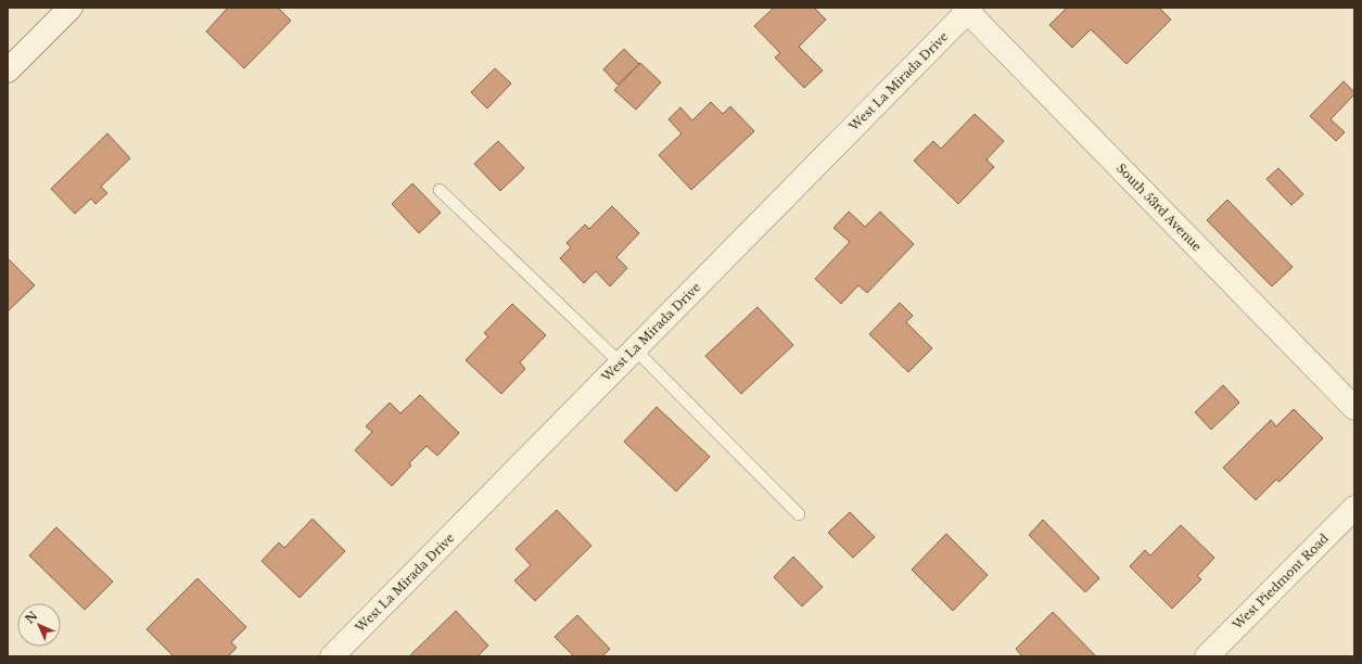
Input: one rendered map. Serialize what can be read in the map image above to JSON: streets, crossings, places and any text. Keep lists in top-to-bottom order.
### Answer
{
  "streets": {
    "street": ["West La Mirada Drive", "South 53rd Avenue", "West Piedmont Road"]
  },
  "crossings": [
    ["West La Mirada Drive", "South 53rd Avenue"]
  ],
  "north": "top left"
}
